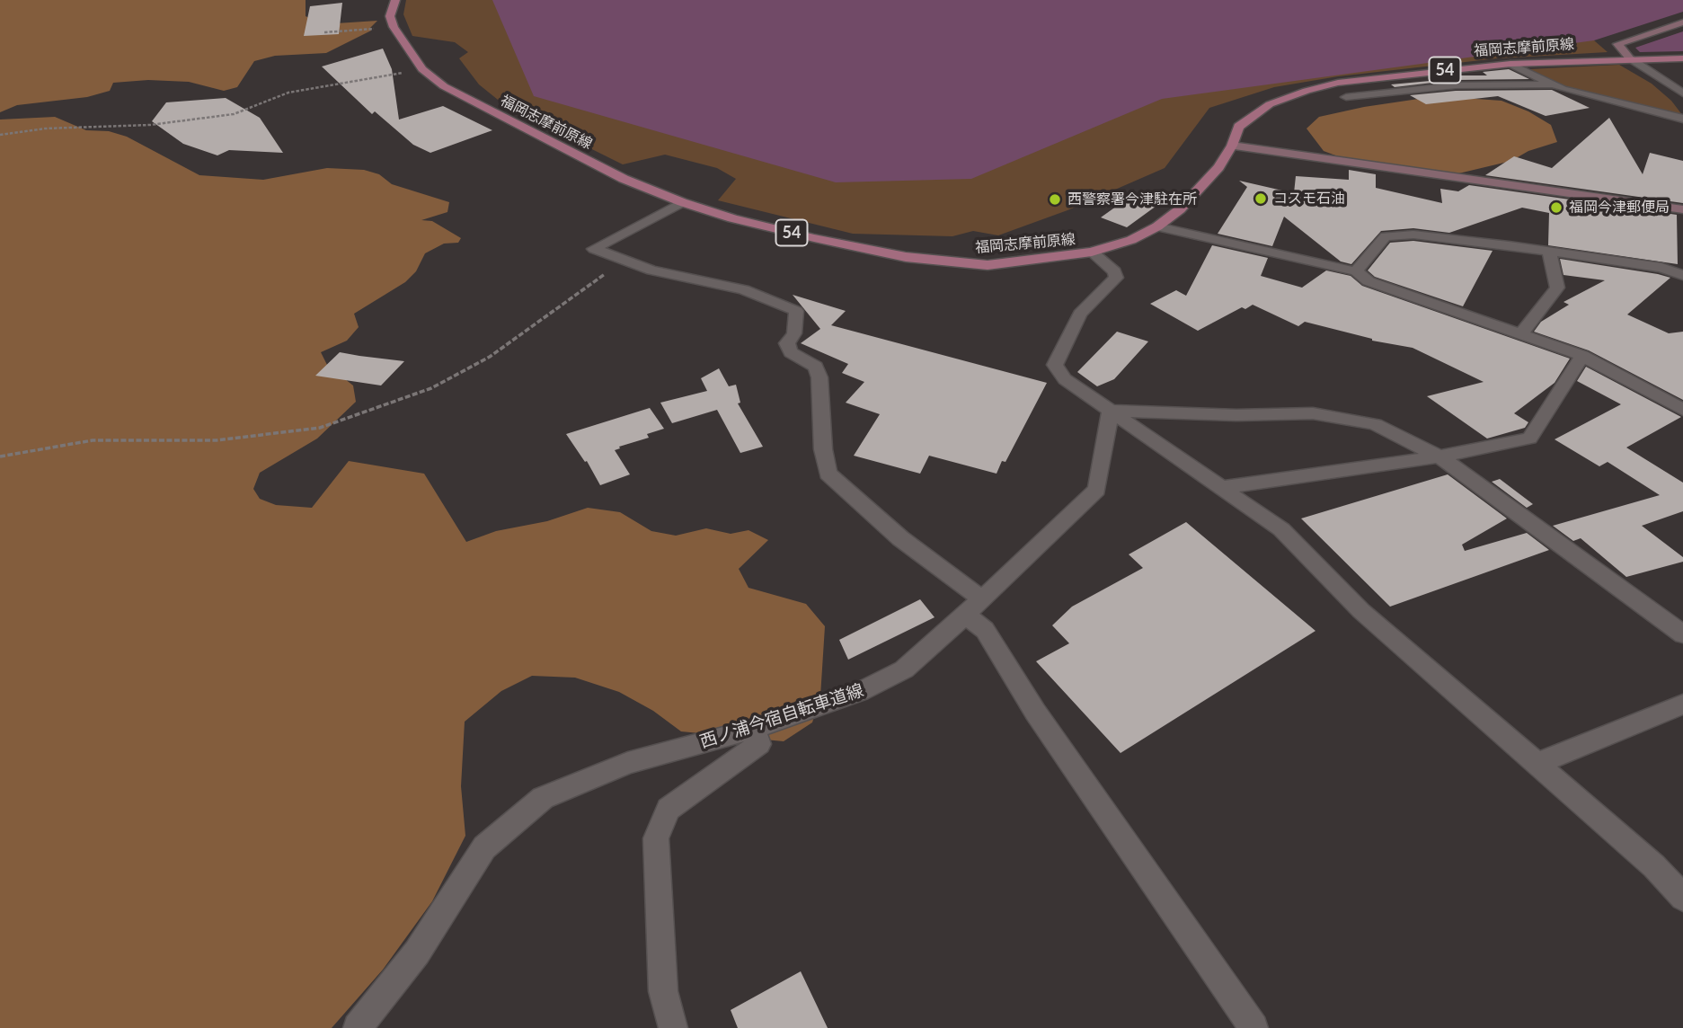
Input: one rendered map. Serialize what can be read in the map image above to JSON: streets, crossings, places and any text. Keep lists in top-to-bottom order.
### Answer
{
  "streets": {
    "main road": ["福岡志摩前原線", "54"],
    "street": ["西ノ浦今宿自転車道線"]
  },
  "places": ["コスモ石油", "西警察署今津駐在所", "福岡今津郵便局"]
}
